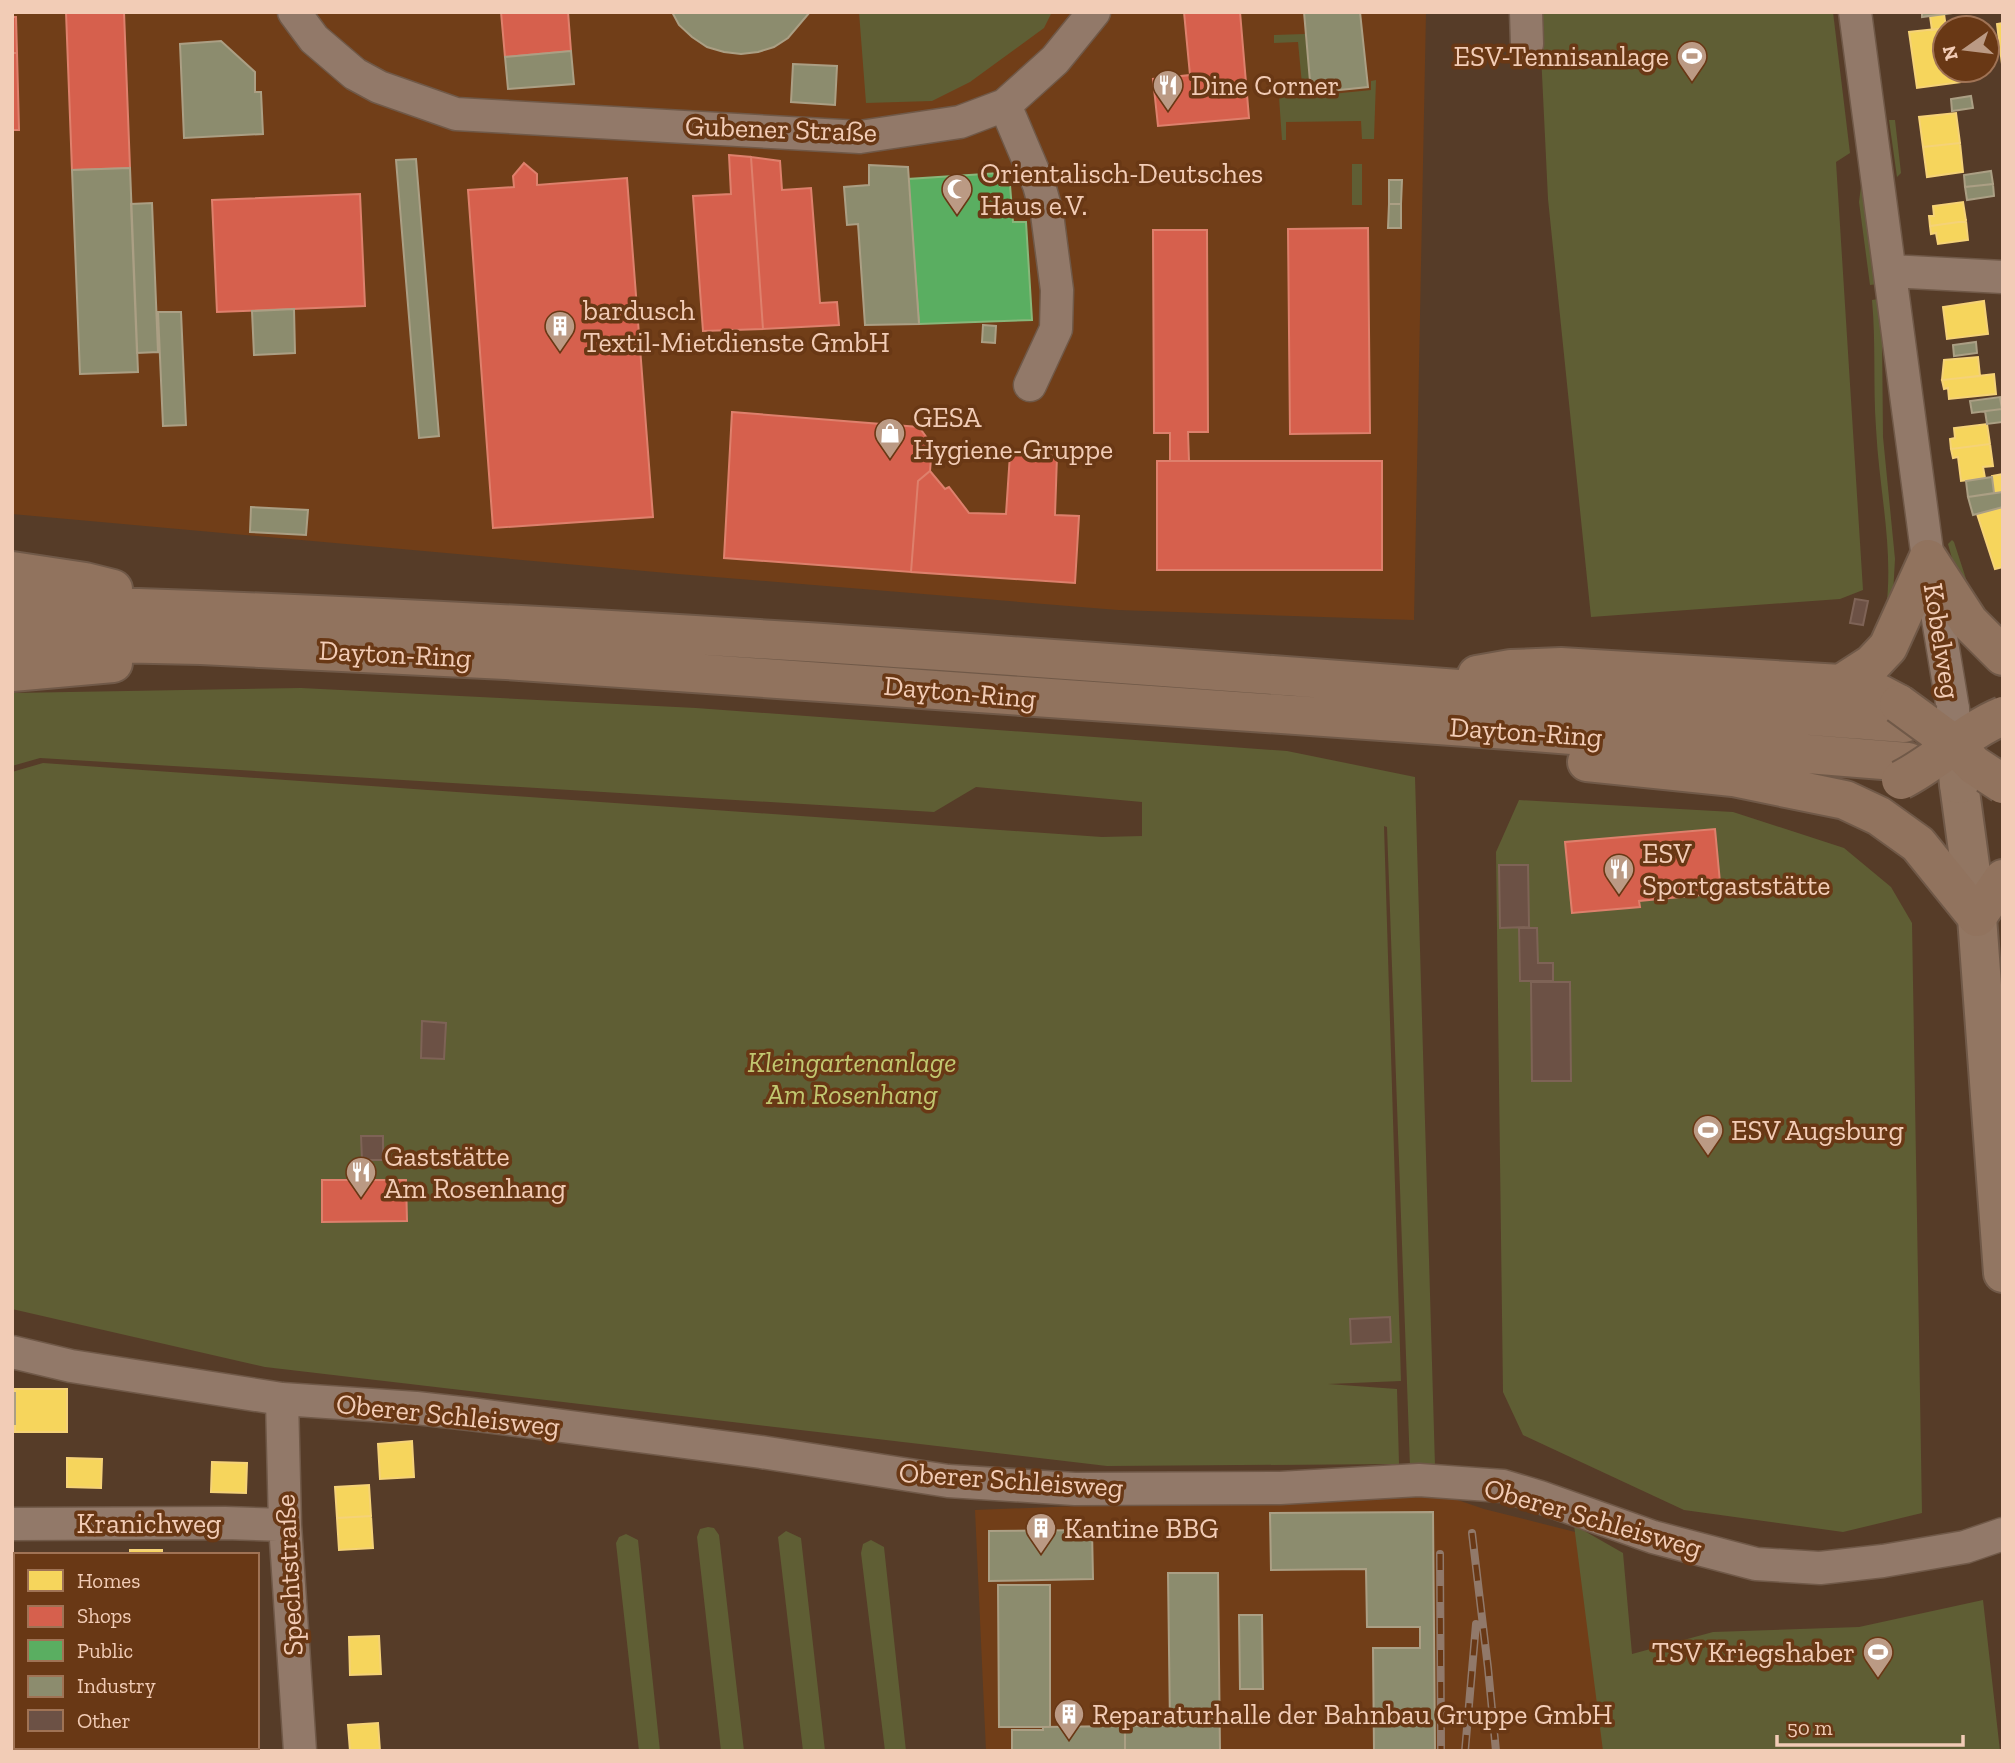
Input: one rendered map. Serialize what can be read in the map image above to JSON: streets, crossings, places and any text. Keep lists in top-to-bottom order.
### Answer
{
  "streets": {
    "highway": ["Dayton-Ring"],
    "main road": ["Kobelweg"],
    "street": [
      "Gubener Straße",
      "Oberer Schleisweg",
      "Kranichweg",
      "Spechtstraße"
    ]
  },
  "crossings": [
    ["Oberer Schleisweg", "Spechtstraße"],
    ["Kranichweg", "Spechtstraße"]
  ],
  "parks": ["Kleingartenanlage Am Rosenhang"],
  "places": {
    "sports": ["ESV-Tennisanlage", "ESV Augsburg", "TSV Kriegshaber"],
    "restaurant": ["Dine Corner", "ESV Sportgaststätte", "Gaststätte Am Rosenhang"],
    "mosque": ["Orientalisch-Deutsches Haus e.V."],
    "building": ["bardusch Textil-Mietdienste GmbH", "Kantine BBG", "Reparaturhalle der Bahnbau Gruppe GmbH"],
    "shop": ["GESA Hygiene-Gruppe"]
  },
  "legend": [
    "Homes",
    "Shops",
    "Public",
    "Industry",
    "Other"
  ],
  "scale_bar": "50 m",
  "north": "left"
}
